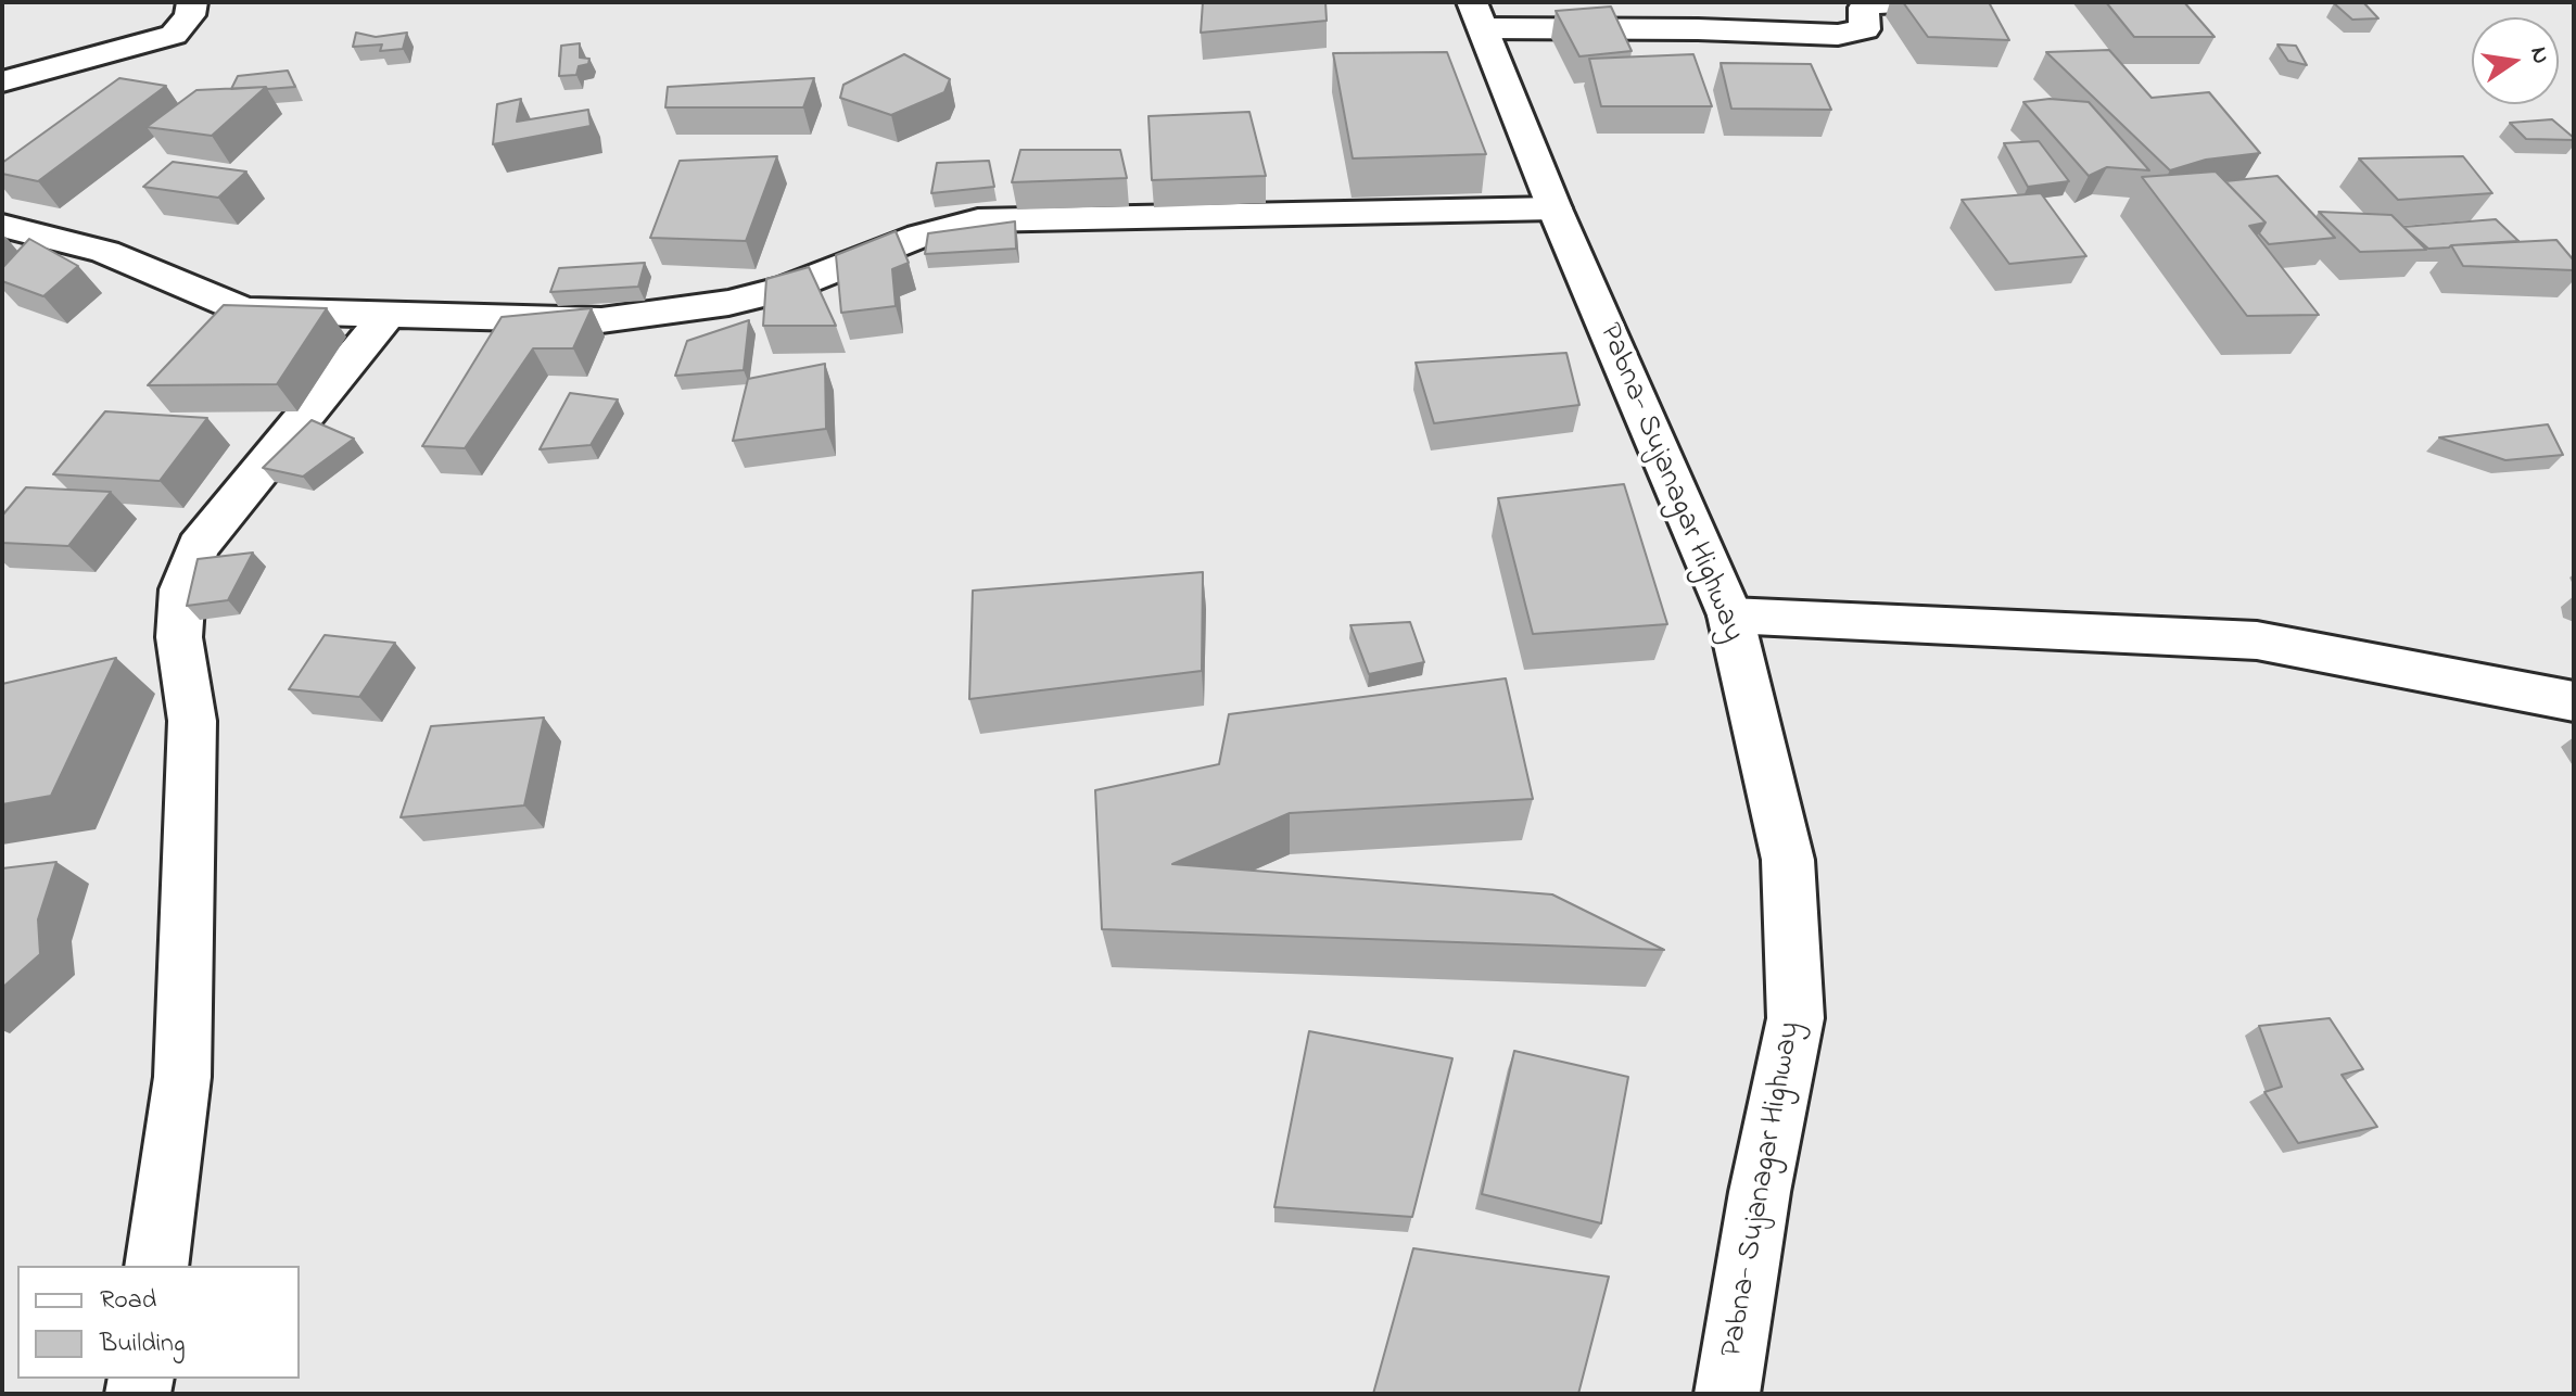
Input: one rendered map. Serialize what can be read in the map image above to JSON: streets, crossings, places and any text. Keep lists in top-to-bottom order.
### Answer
{
  "streets": {
    "street": ["Pabna- Sujanagar Highway"]
  },
  "legend": ["Road", "Building"],
  "north": "right"
}
